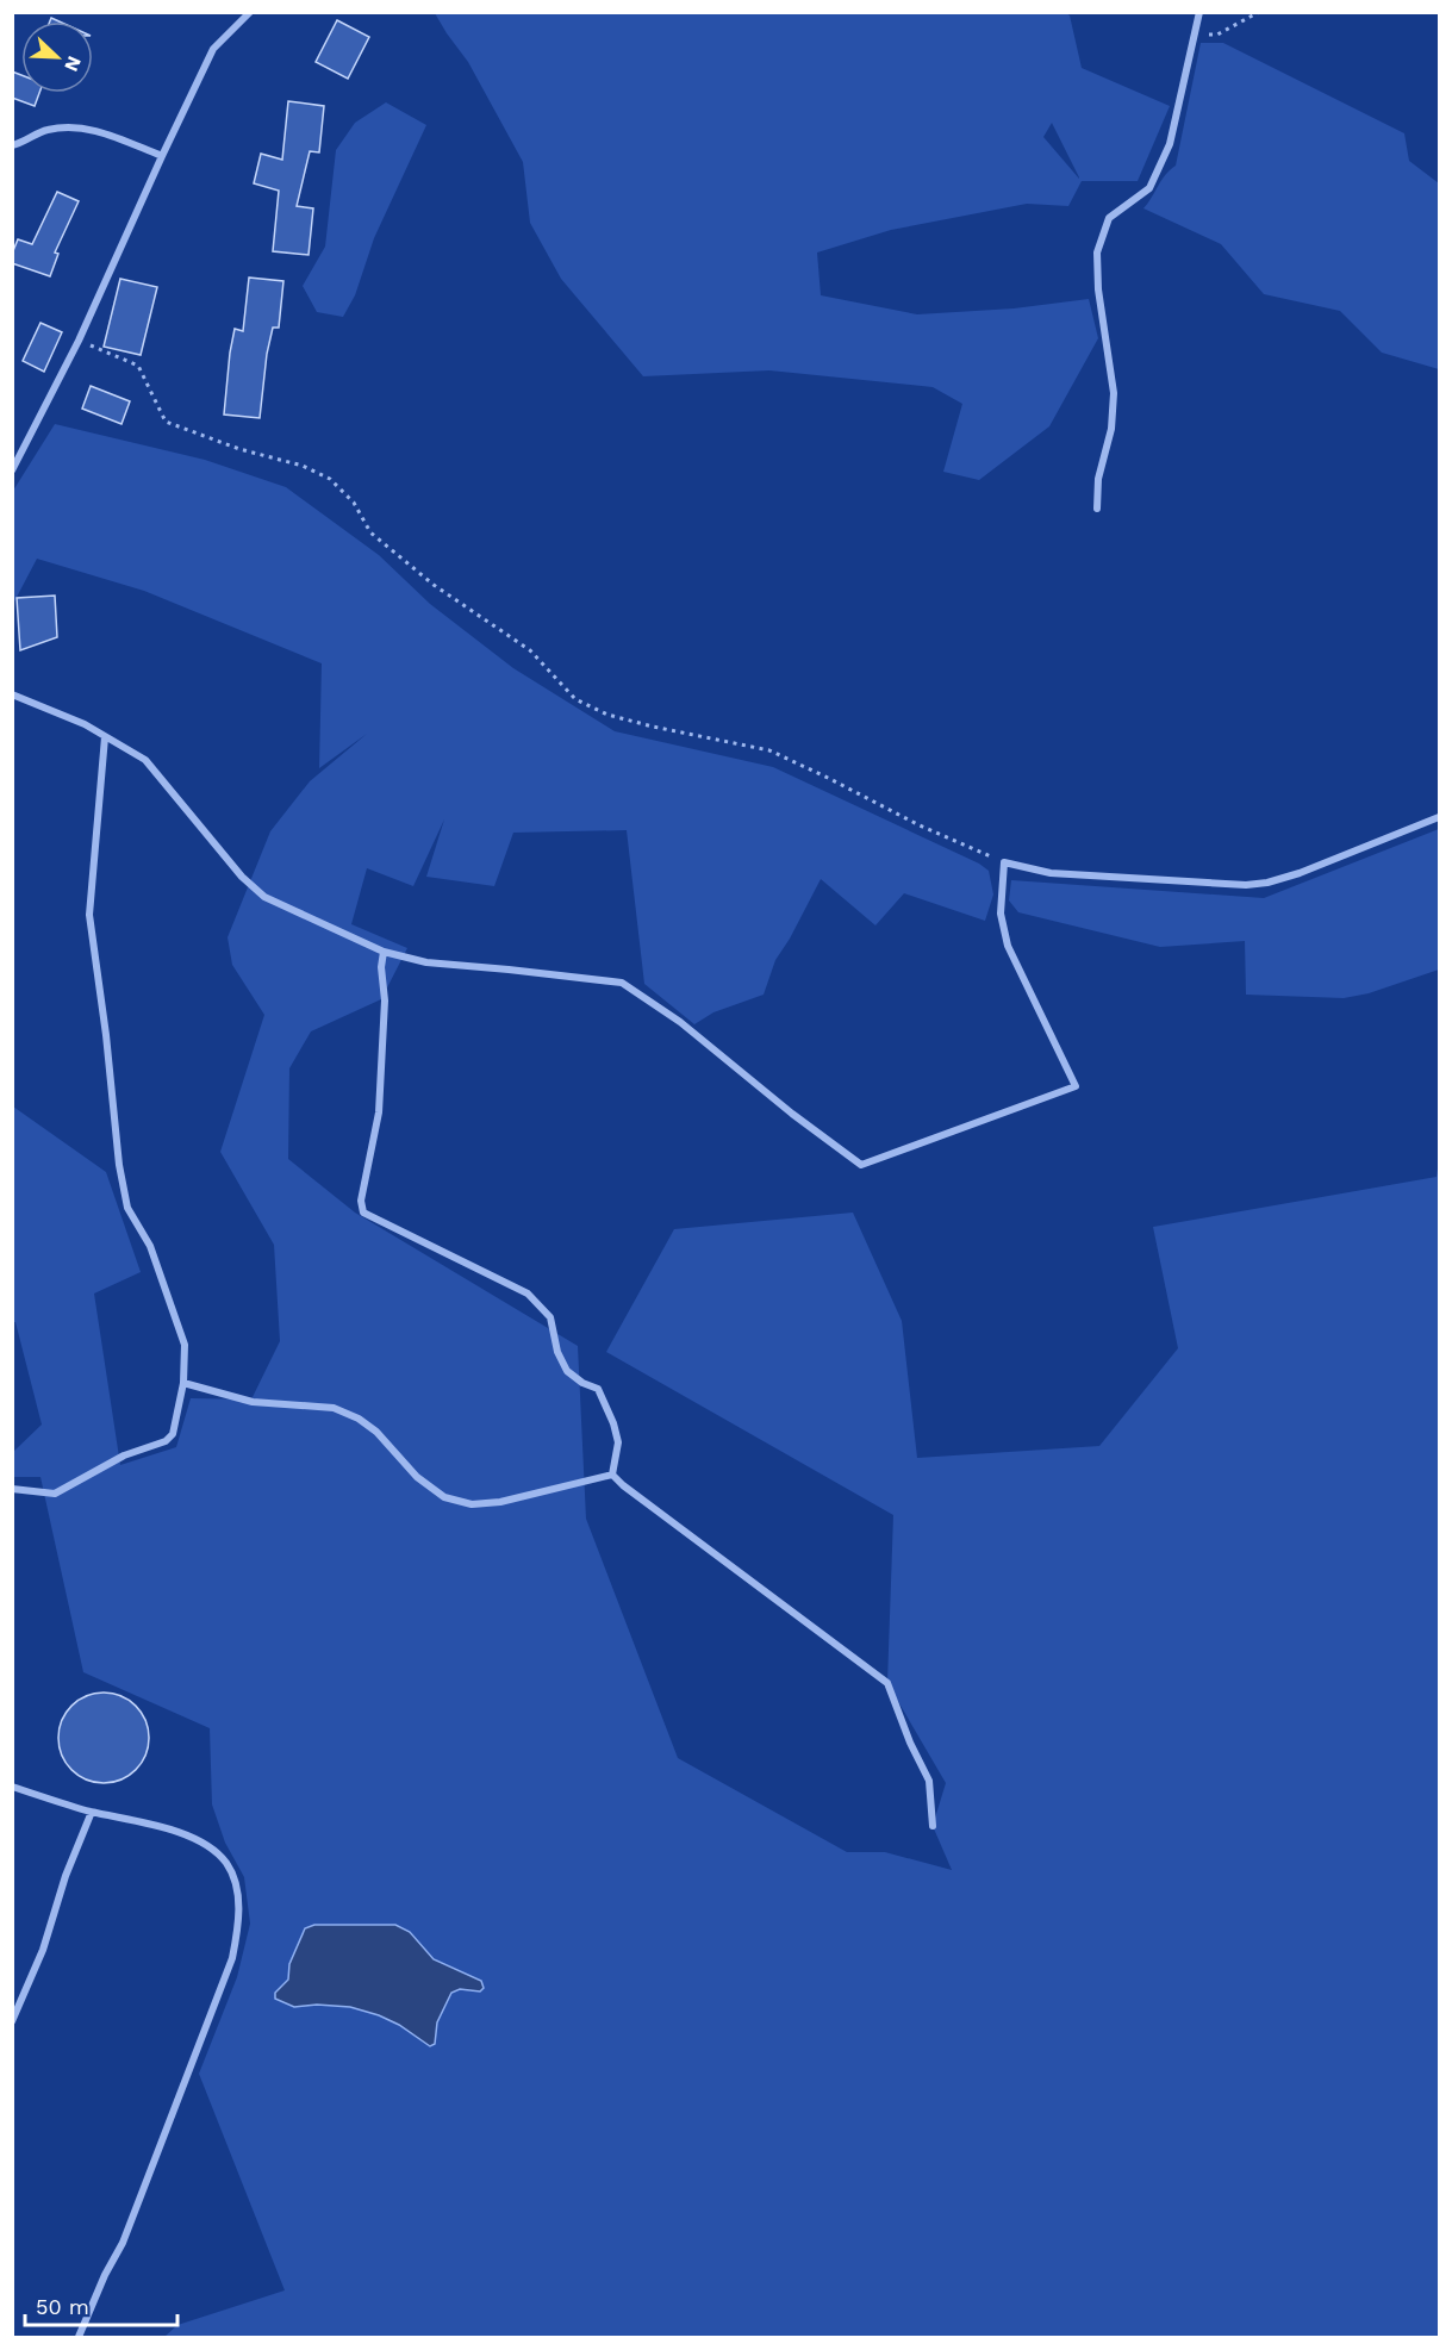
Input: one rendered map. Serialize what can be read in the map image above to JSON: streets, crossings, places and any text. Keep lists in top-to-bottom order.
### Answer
{
  "scale_bar": "50 m",
  "north": "bottom right"
}
